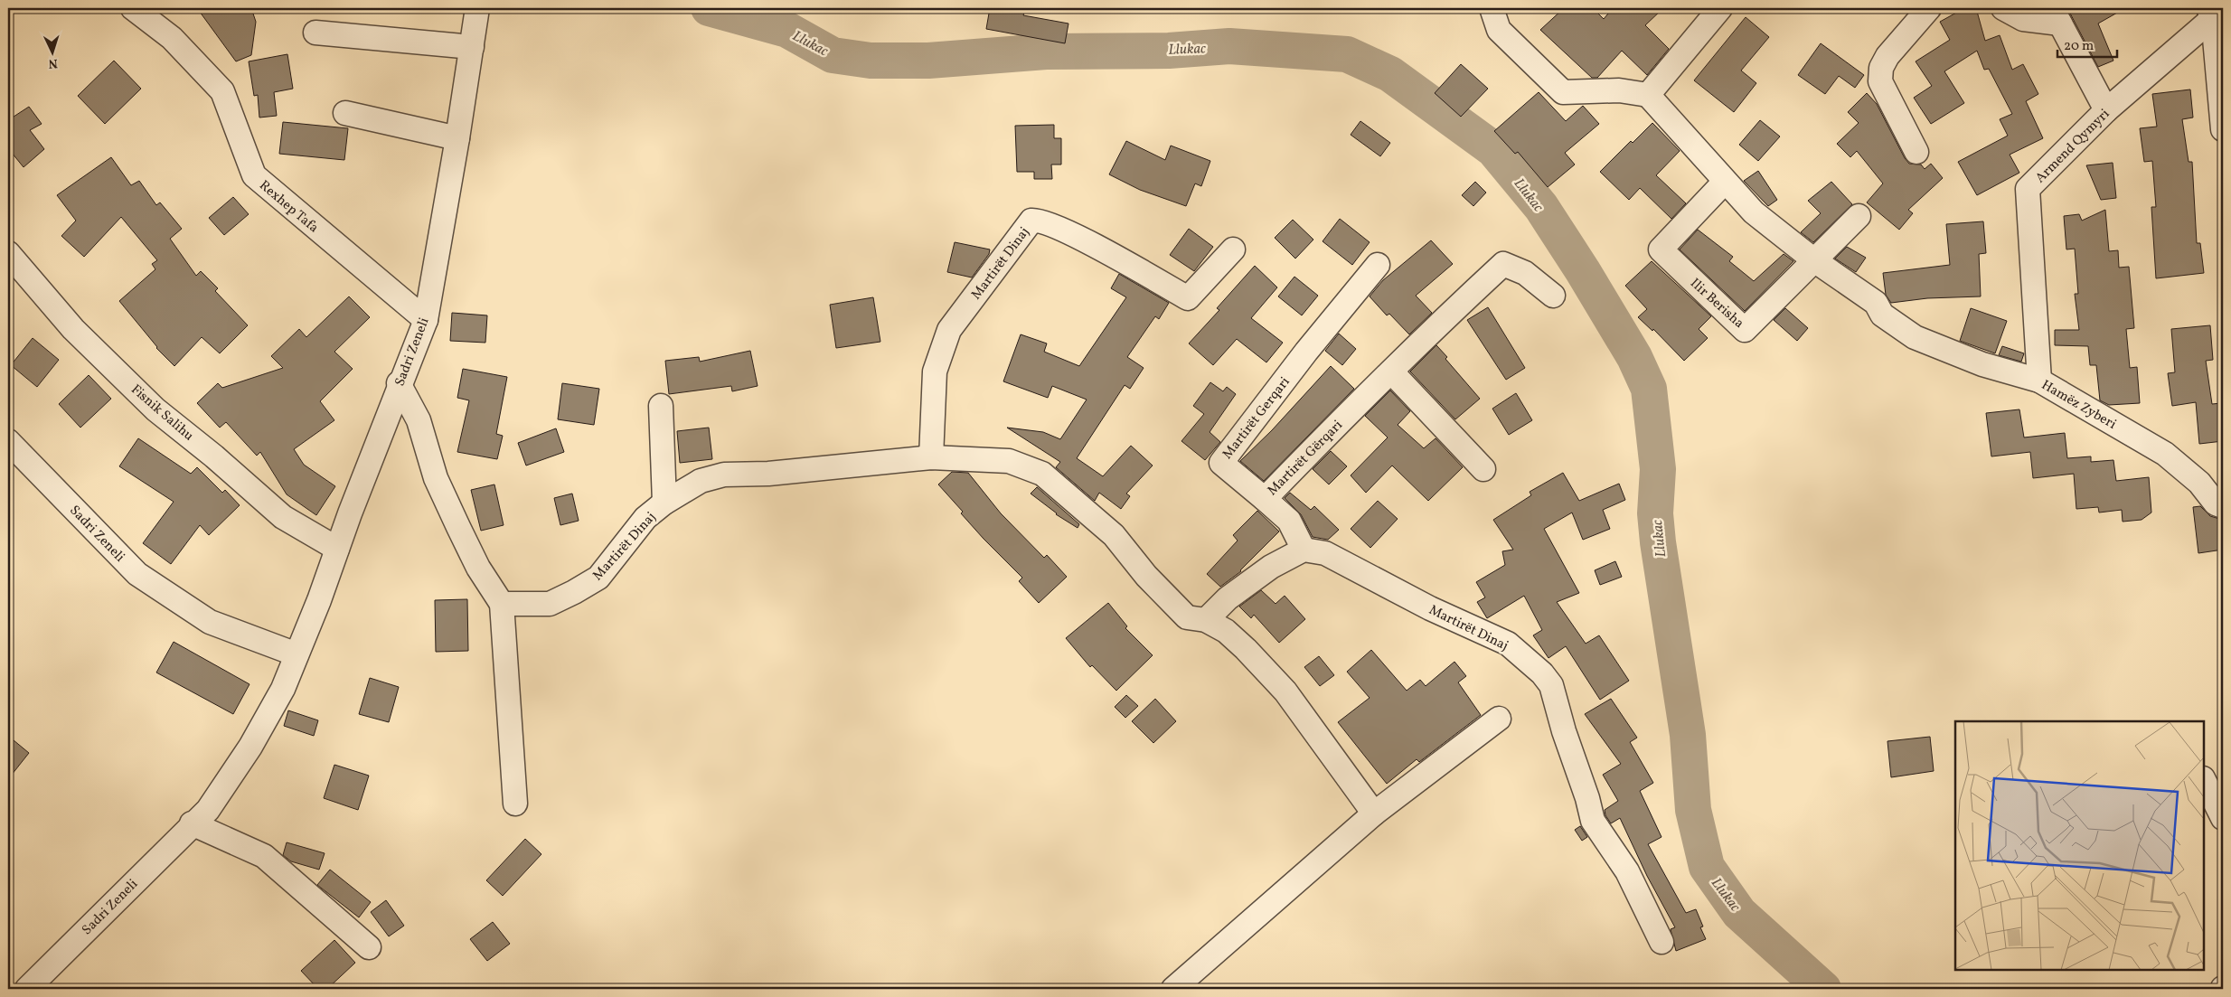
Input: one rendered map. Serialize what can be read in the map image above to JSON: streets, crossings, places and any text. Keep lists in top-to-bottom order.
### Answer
{
  "streets": {
    "street": [
      "Armend Qymyri",
      "Rexhep Tafa",
      "Martirët Dinaj",
      "Ilir Berisha",
      "Sadri Zeneli",
      "Hamëz Zyberi",
      "Fisnik Salihu",
      "Martirët Gerqari",
      "Martirët Gërqari"
    ]
  },
  "crossings": [
    ["Armend Qymyri", "Hamëz Zyberi"],
    ["Rexhep Tafa", "Sadri Zeneli"],
    ["Martirët Dinaj", "Martirët Gërqari"],
    ["Ilir Berisha", "Hamëz Zyberi"],
    ["Sadri Zeneli", "Fisnik Salihu"],
    ["Martirët Gerqari", "Martirët Gërqari"]
  ],
  "water": ["Llukac"],
  "scale_bar": "20 m",
  "north": "bottom"
}
